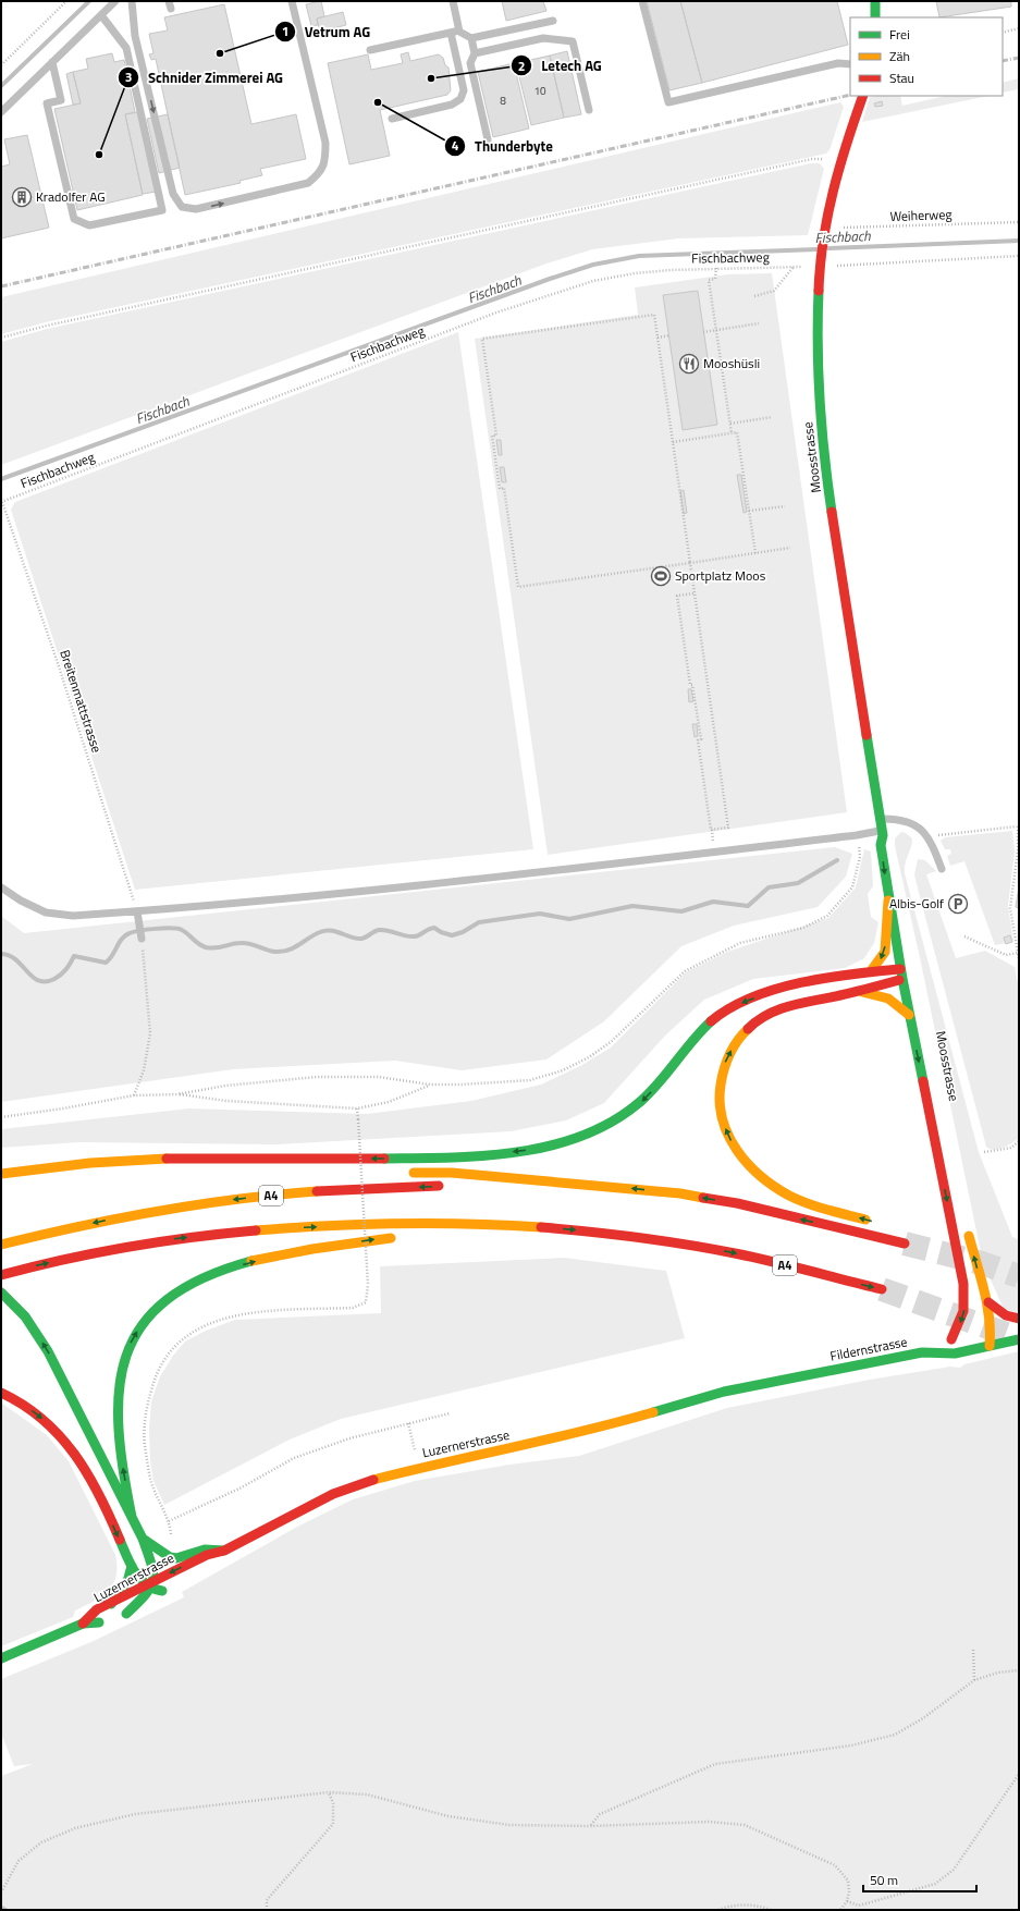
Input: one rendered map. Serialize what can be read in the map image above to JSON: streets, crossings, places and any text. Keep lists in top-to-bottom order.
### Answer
{
  "streets": {
    "main road": [
      "Moosstrasse",
      "A4",
      "Fildernstrasse",
      "Luzernerstrasse"
    ],
    "path": ["Weiherweg", "Fischbachweg", "Breitenmattstrasse"]
  },
  "crossings": [
    ["Weiherweg", "Moosstrasse"],
    ["Fischbachweg", "Breitenmattstrasse"],
    ["Fildernstrasse", "Luzernerstrasse"]
  ],
  "water": ["Fischbach"],
  "places": {
    "other": [
      "Vetrum AG",
      "Letech AG",
      "Thunderbyte",
      "Schnider Zimmerei AG"
    ],
    "building": ["Kradolfer AG"],
    "restaurant": ["Mooshüsli"],
    "sports": ["Sportplatz Moos"],
    "parking": ["Albis-Golf"]
  },
  "house_numbers": ["10", "8"],
  "legend": ["Frei", "Zäh", "Stau"],
  "scale_bar": "50 m"
}
